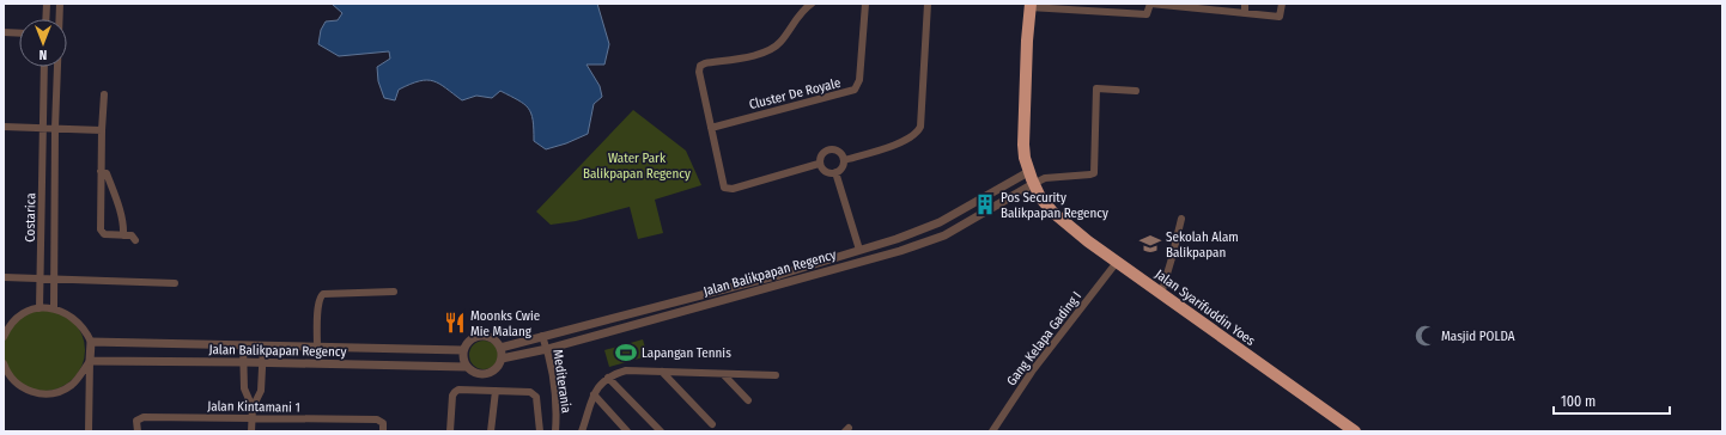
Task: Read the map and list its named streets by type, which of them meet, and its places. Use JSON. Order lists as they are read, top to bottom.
{
  "streets": {
    "highway": ["Jalan Syarifuddin Yoes"],
    "street": [
      "Cluster De Royale",
      "Costarica",
      "Jalan Balikpapan Regency",
      "Gang Kelapa Gading I",
      "Mediterania",
      "Jalan Kintamani 1"
    ]
  },
  "crossings": [
    ["Jalan Balikpapan Regency", "Jalan Syarifuddin Yoes"],
    ["Jalan Balikpapan Regency", "Mediterania"],
    ["Jalan Syarifuddin Yoes", "Gang Kelapa Gading I"]
  ],
  "parks": ["Water Park Balikpapan Regency"],
  "places": {
    "building": ["Pos Security Balikpapan Regency"],
    "school or university": ["Sekolah Alam Balikpapan"],
    "restaurant": ["Moonks Cwie Mie Malang"],
    "mosque": ["Masjid POLDA"],
    "sports": ["Lapangan Tennis"]
  },
  "scale_bar": "100 m",
  "north": "bottom"
}
